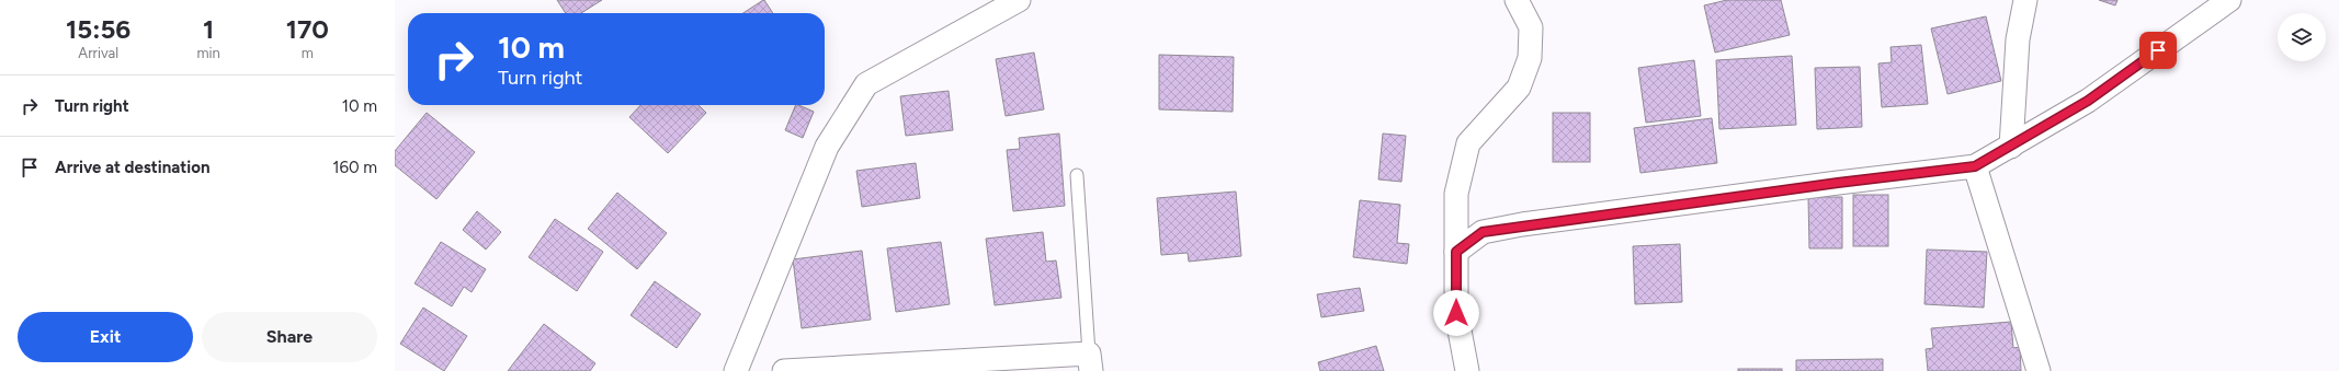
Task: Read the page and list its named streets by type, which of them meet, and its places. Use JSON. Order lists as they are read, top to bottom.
{
  "page": {
    "eta": [
      "15:56",
      "Arrival",
      "1",
      "min",
      "170",
      "m"
    ],
    "turn": ["10 m", "Turn right"],
    "list": [
      {
        "name": "Turn right",
        "value": "10 m"
      },
      {
        "name": "Arrive at destination",
        "value": "160 m"
      }
    ],
    "buttons": ["Exit", "Share"]
  }
}
